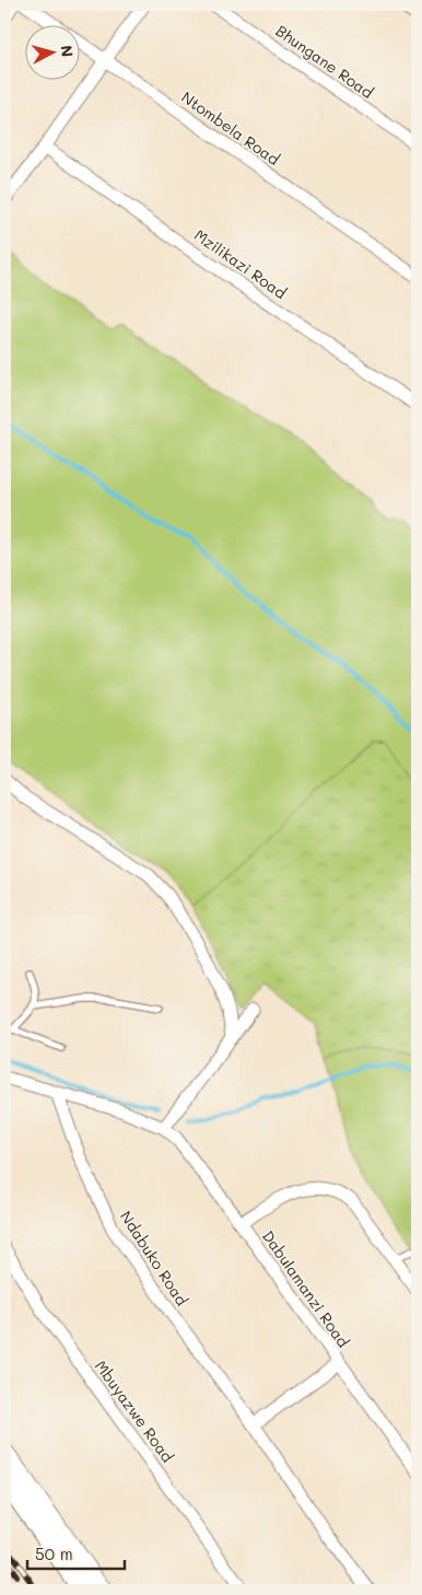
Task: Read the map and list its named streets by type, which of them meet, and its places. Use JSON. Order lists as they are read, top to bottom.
{
  "streets": {
    "street": [
      "Bhungane Road",
      "Ntombela Road",
      "Mzilikazi Road",
      "Ndabuko Road",
      "Dabulamanzi Road",
      "Mbuyazwe Road"
    ]
  },
  "crossings": [
    ["Ndabuko Road", "Dabulamanzi Road"]
  ],
  "scale_bar": "50 m",
  "north": "right"
}
